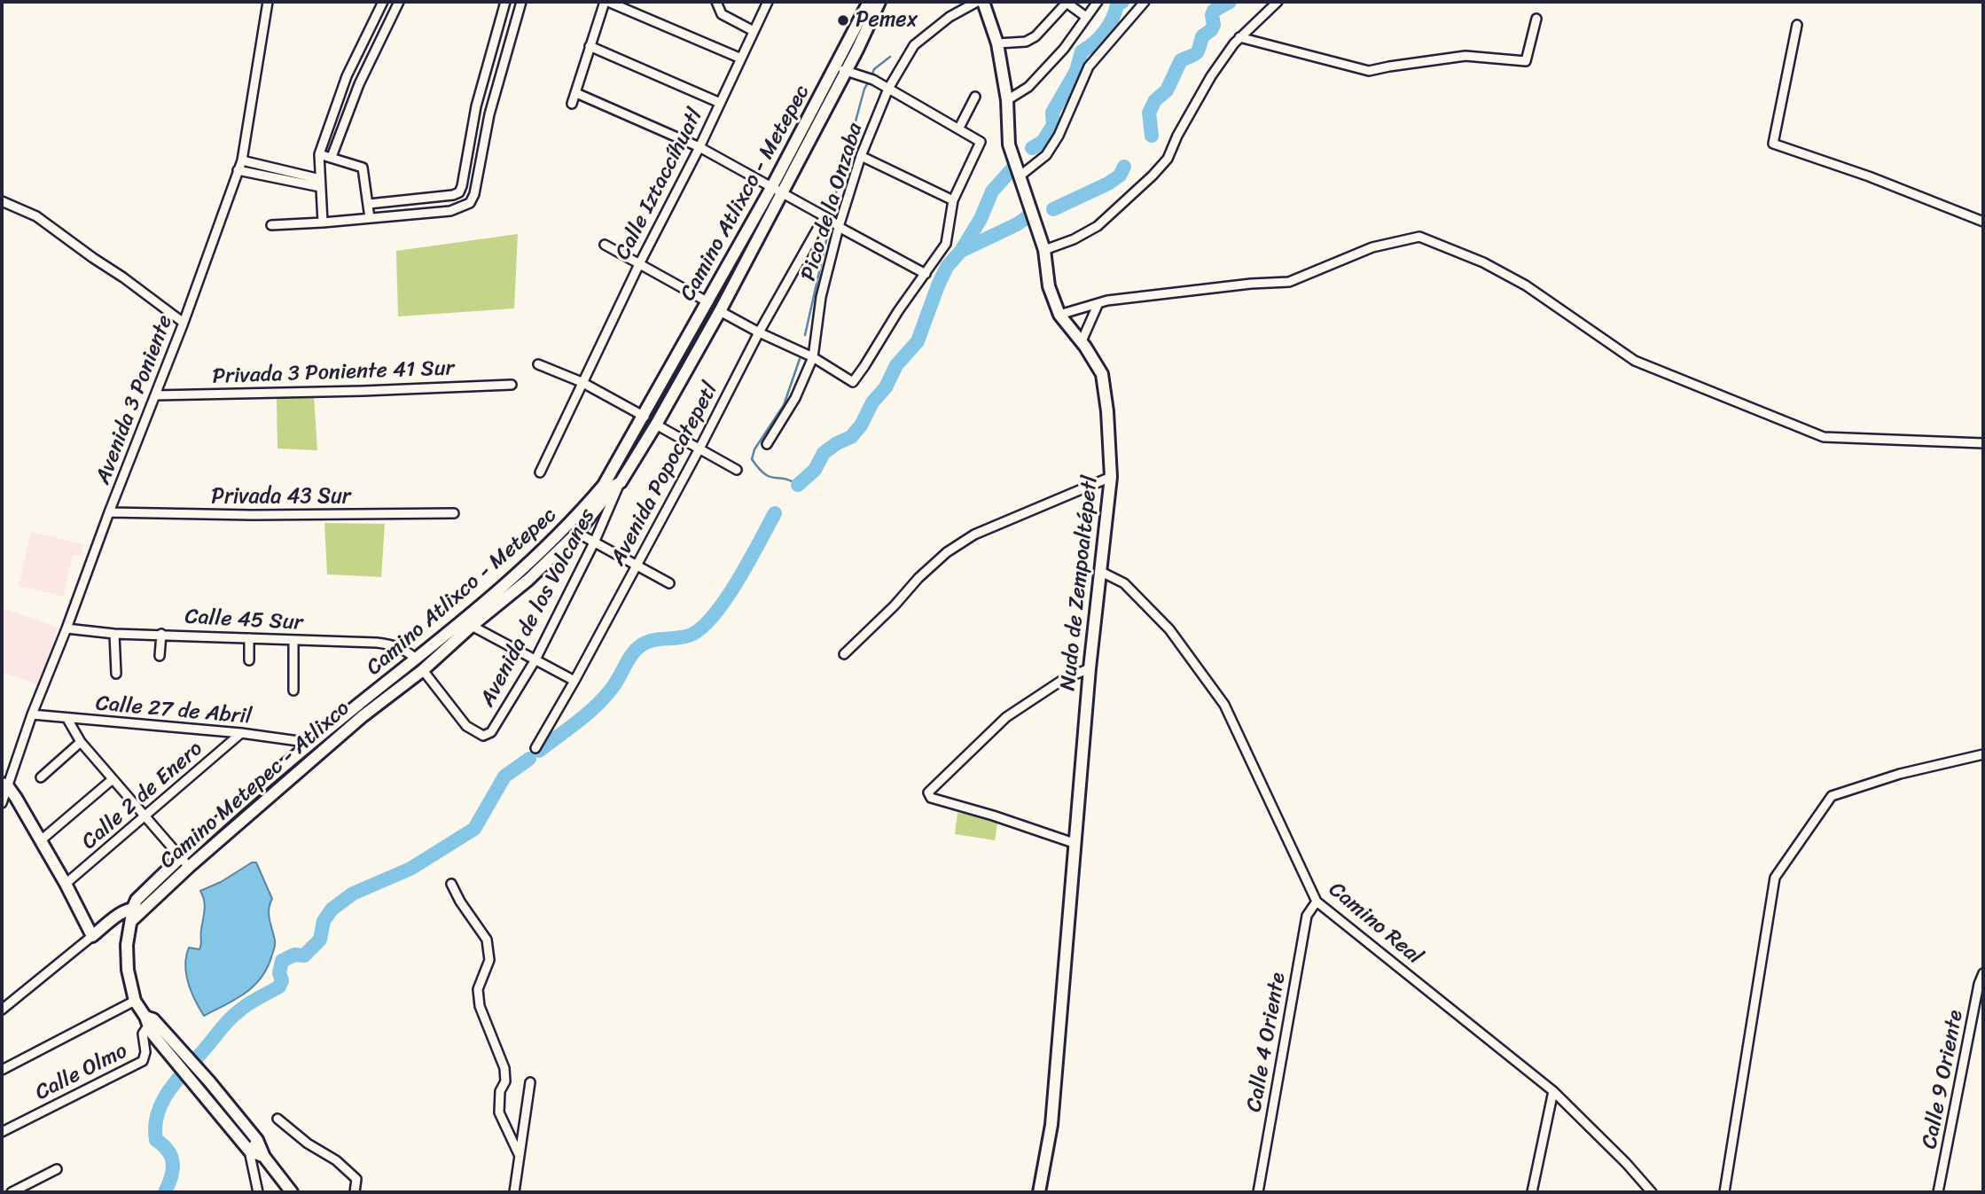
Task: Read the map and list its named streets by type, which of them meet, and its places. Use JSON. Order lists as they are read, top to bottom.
{
  "streets": {
    "main road": ["Camino Atlixco - Metepec", "Nudo de Zempoaltépetl", "Camino Metepec - Atlixco"],
    "street": [
      "Calle Iztaccíhuatl",
      "Pico de la Onzaba",
      "Privada 3 Poniente 41 Sur",
      "Avenida 3 Poniente",
      "Avenida Popocatepetl",
      "Privada 43 Sur",
      "Avenida de los Volcanes",
      "Calle 45 Sur",
      "Calle 27 de Abril",
      "Calle 2 de Enero",
      "Camino Real",
      "Calle 4 Oriente",
      "Calle Olmo",
      "Calle 9 Oriente"
    ]
  },
  "crossings": [
    ["Camino Atlixco - Metepec", "Calle 45 Sur"],
    ["Camino Atlixco - Metepec", "Calle 27 de Abril"],
    ["Camino Atlixco - Metepec", "Camino Metepec - Atlixco"],
    ["Privada 3 Poniente 41 Sur", "Avenida 3 Poniente"],
    ["Avenida 3 Poniente", "Privada 43 Sur"],
    ["Avenida 3 Poniente", "Calle 45 Sur"],
    ["Avenida 3 Poniente", "Calle 27 de Abril"],
    ["Nudo de Zempoaltépetl", "Camino Real"],
    ["Avenida de los Volcanes", "Camino Metepec - Atlixco"],
    ["Calle 27 de Abril", "Calle 2 de Enero"],
    ["Camino Real", "Calle 4 Oriente"]
  ],
  "places": ["Pemex"]
}
